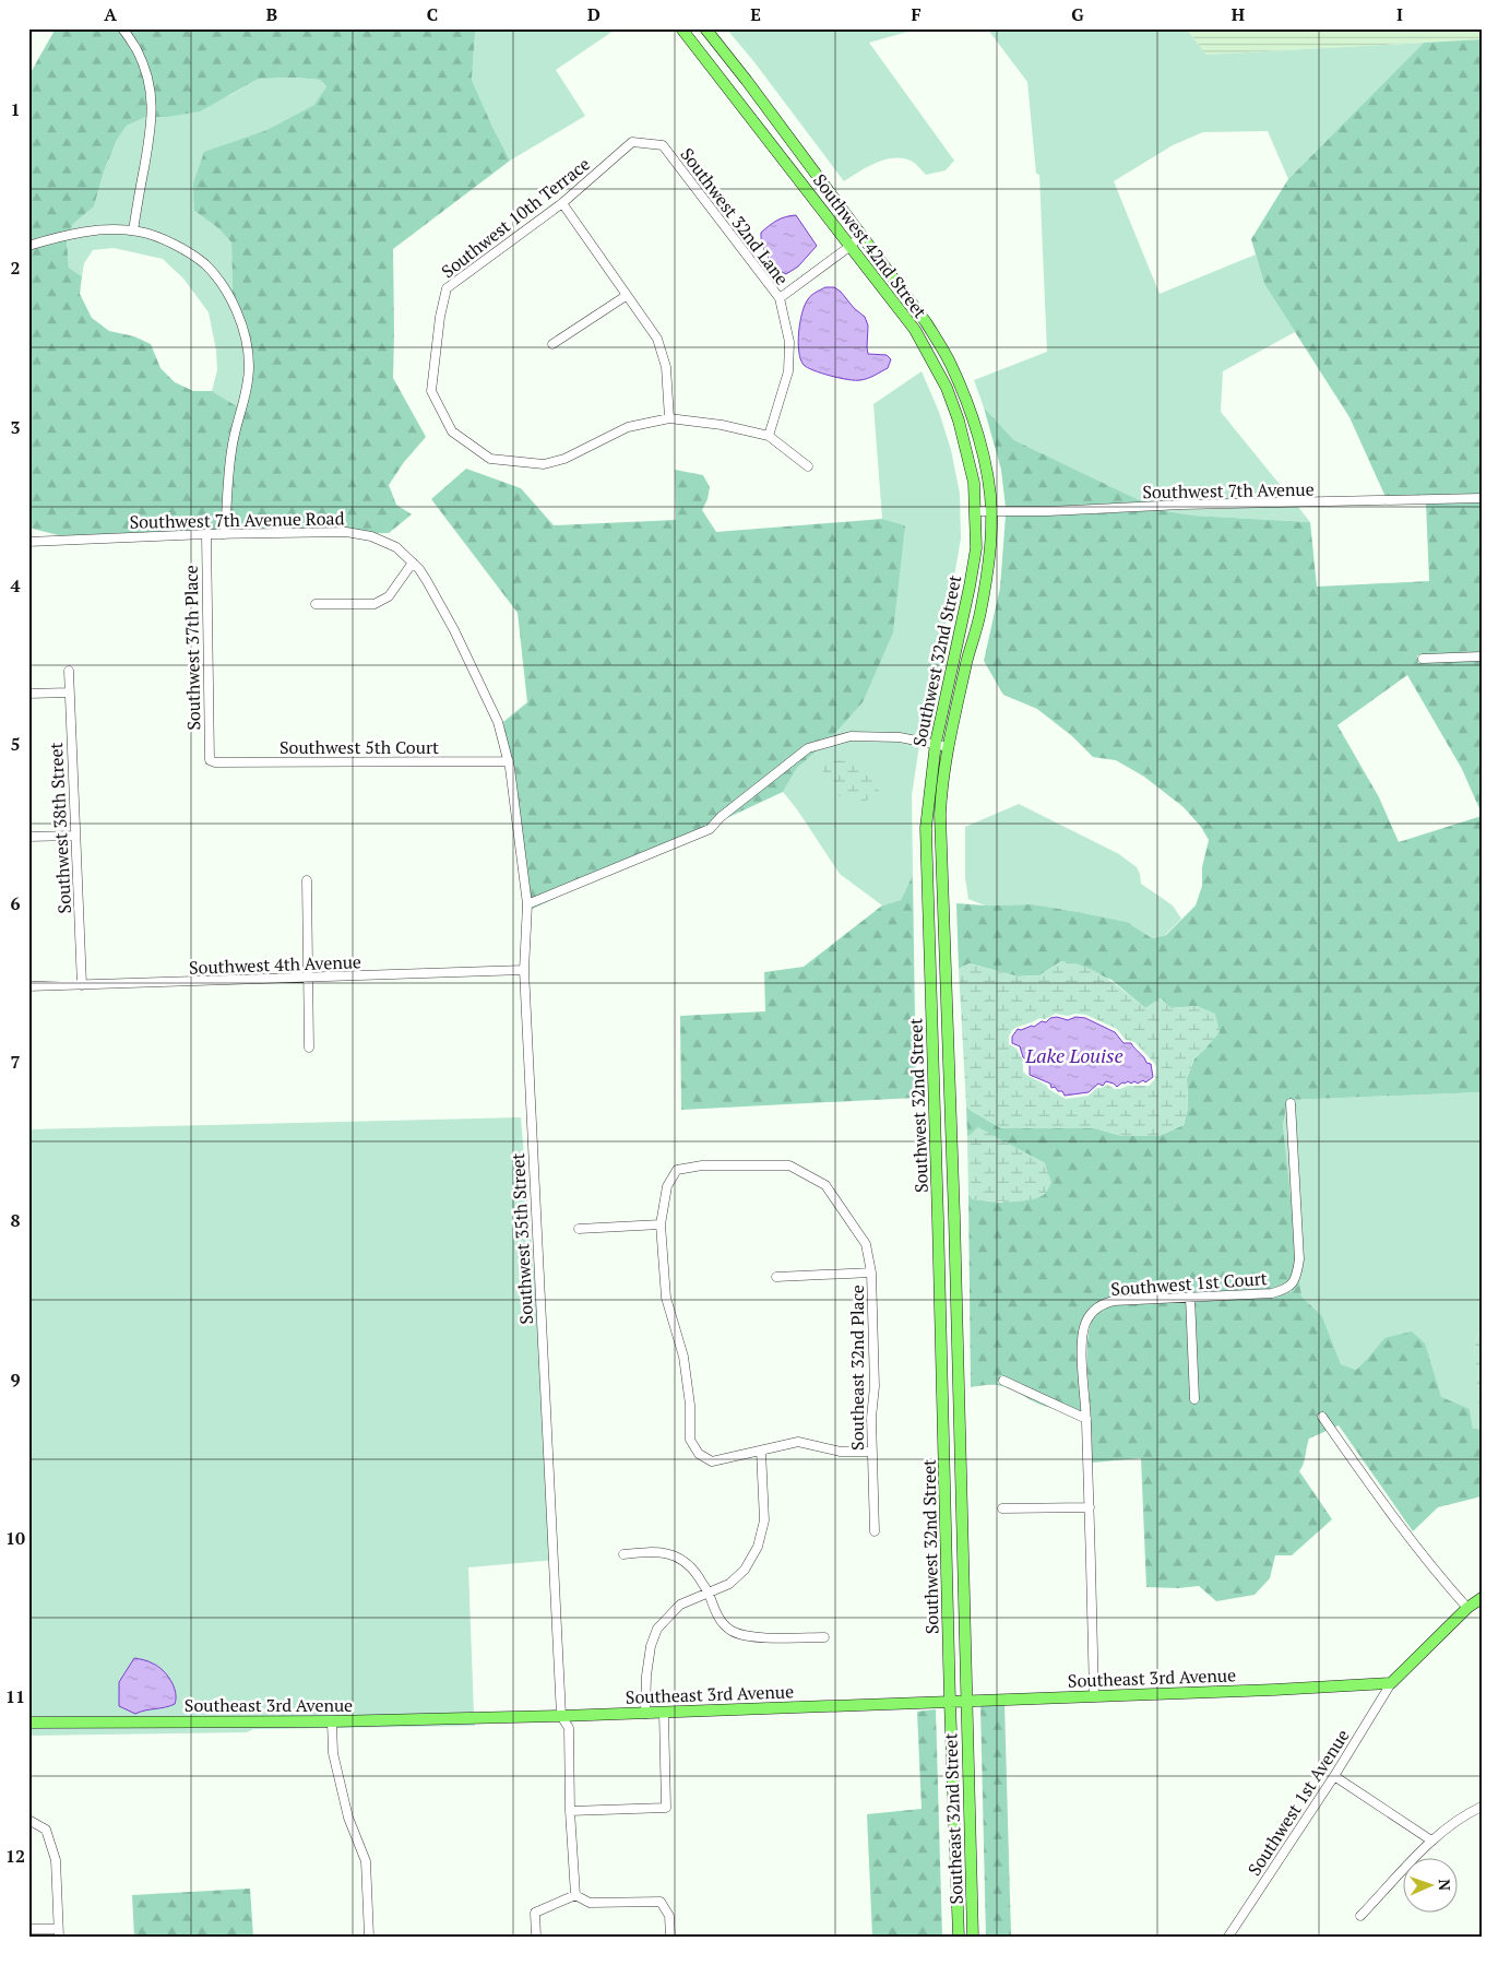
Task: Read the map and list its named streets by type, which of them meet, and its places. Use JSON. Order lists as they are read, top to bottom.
{
  "streets": {
    "main road": [
      "Southwest 42nd Street",
      "Southwest 32nd Street",
      "Southeast 3rd Avenue",
      "Southeast 32nd Street"
    ],
    "street": [
      "Southwest 32nd Lane",
      "Southwest 10th Terrace",
      "Southwest 7th Avenue",
      "Southwest 7th Avenue Road",
      "Southwest 37th Place",
      "Southwest 5th Court",
      "Southwest 38th Street",
      "Southwest 4th Avenue",
      "Southwest 35th Street",
      "Southwest 1st Court",
      "Southeast 32nd Place",
      "Southwest 1st Avenue"
    ]
  },
  "crossings": [
    ["Southwest 32nd Lane", "Southwest 10th Terrace"],
    ["Southwest 42nd Street", "Southwest 7th Avenue"],
    ["Southwest 42nd Street", "Southwest 32nd Street"],
    ["Southwest 7th Avenue", "Southwest 32nd Street"],
    ["Southwest 7th Avenue Road", "Southwest 37th Place"],
    ["Southwest 7th Avenue Road", "Southwest 5th Court"],
    ["Southwest 7th Avenue Road", "Southwest 35th Street"],
    ["Southwest 37th Place", "Southwest 5th Court"],
    ["Southwest 32nd Street", "Southeast 3rd Avenue"],
    ["Southwest 32nd Street", "Southeast 32nd Street"],
    ["Southwest 5th Court", "Southwest 35th Street"],
    ["Southwest 38th Street", "Southwest 4th Avenue"],
    ["Southwest 4th Avenue", "Southwest 35th Street"],
    ["Southwest 35th Street", "Southeast 3rd Avenue"],
    ["Southeast 3rd Avenue", "Southwest 1st Avenue"],
    ["Southeast 3rd Avenue", "Southeast 32nd Street"]
  ],
  "water": ["Lake Louise"],
  "north": "right",
  "grid": {
    "columns": [
      "A",
      "B",
      "C",
      "D",
      "E",
      "F",
      "G",
      "H",
      "I"
    ],
    "rows": [
      "1",
      "2",
      "3",
      "4",
      "5",
      "6",
      "7",
      "8",
      "9",
      "10",
      "11",
      "12"
    ]
  }
}
